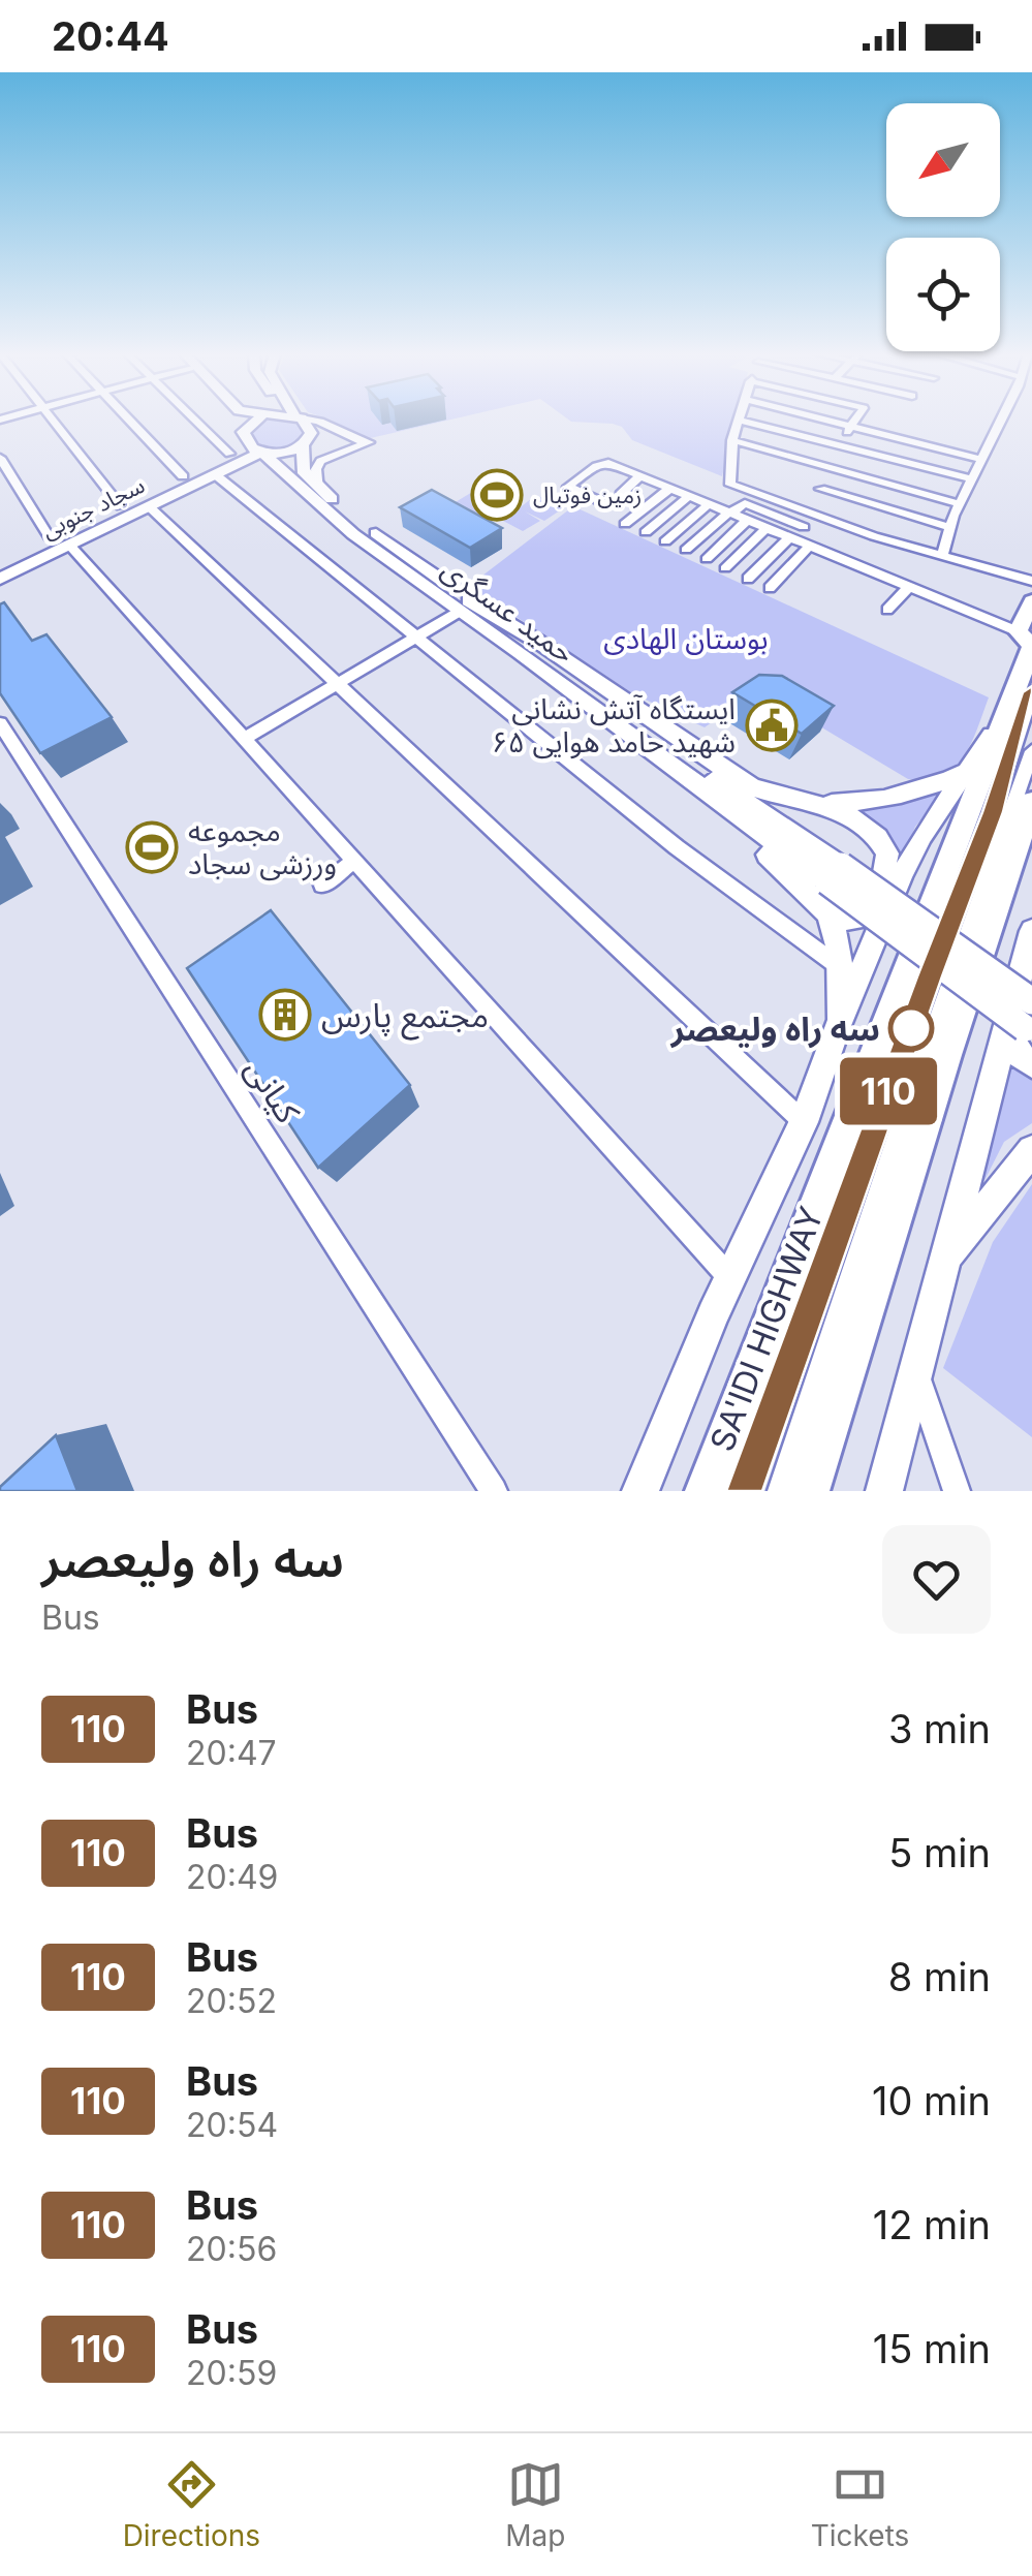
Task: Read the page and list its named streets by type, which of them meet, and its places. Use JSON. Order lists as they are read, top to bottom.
{
  "streets": {
    "highway": ["SA'IDI HIGHWAY"],
    "main road": ["سجاد جنوبی", "حمید عسگری"],
    "street": ["کیانی"]
  },
  "crossings": [
    ["سجاد جنوبی", "حمید عسگری"]
  ],
  "parks": ["بوستان الهادی"],
  "places": {
    "sports": ["زمین فوتبال", "مجموعه ورزشی سجاد"],
    "public building": ["ایستگاه آتش نشانی ۶۵ شهید حامد هوایی"],
    "building": ["مجتمع پارس"],
    "other": ["سه راه ولیعصر"]
  },
  "lines": ["bus line 110"],
  "north": "bottom left",
  "page": {
    "status": "20:44",
    "on_map": "110",
    "heading": ["سه راه ولیعصر", "Bus"],
    "list": [
      {
        "mark": "110",
        "name": "Bus",
        "note": "20:47",
        "value": "3 min"
      },
      {
        "mark": "110",
        "name": "Bus",
        "note": "20:49",
        "value": "5 min"
      },
      {
        "mark": "110",
        "name": "Bus",
        "note": "20:52",
        "value": "8 min"
      },
      {
        "mark": "110",
        "name": "Bus",
        "note": "20:54",
        "value": "10 min"
      },
      {
        "mark": "110",
        "name": "Bus",
        "note": "20:56",
        "value": "12 min"
      },
      {
        "mark": "110",
        "name": "Bus",
        "note": "20:59",
        "value": "15 min"
      }
    ],
    "tabs": ["Directions", "Map", "Tickets"]
  }
}
